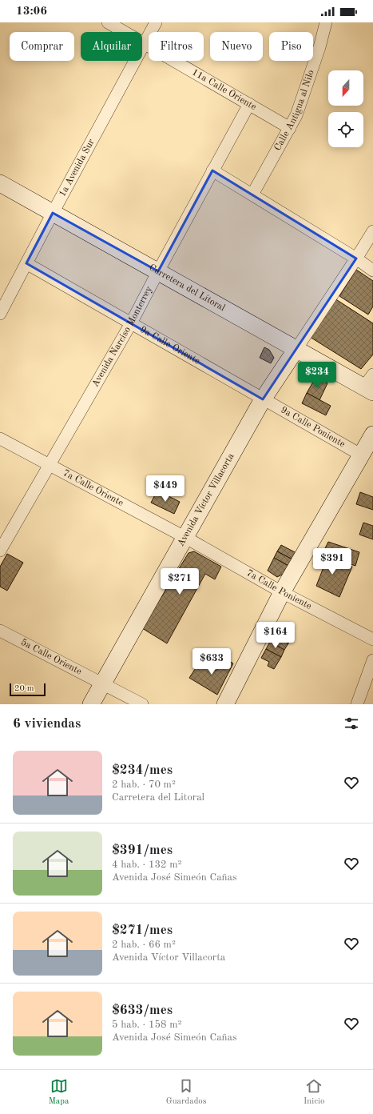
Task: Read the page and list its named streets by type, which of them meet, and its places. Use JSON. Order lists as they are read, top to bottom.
{
  "streets": {
    "main road": ["Carretera del Litoral", "Avenida Víctor Villacorta"],
    "street": [
      "11a Calle Oriente",
      "Calle Antigua al Nilo",
      "1a Avenida Sur",
      "Avenida Narciso Monterrey",
      "9a Calle Oriente",
      "9a Calle Poniente",
      "7a Calle Oriente",
      "7a Calle Poniente",
      "5a Calle Oriente"
    ]
  },
  "crossings": [
    ["11a Calle Oriente", "Calle Antigua al Nilo"],
    ["11a Calle Oriente", "1a Avenida Sur"],
    ["11a Calle Oriente", "Avenida Narciso Monterrey"],
    ["1a Avenida Sur", "Carretera del Litoral"],
    ["1a Avenida Sur", "9a Calle Oriente"],
    ["Carretera del Litoral", "Avenida Narciso Monterrey"],
    ["Carretera del Litoral", "Avenida Víctor Villacorta"],
    ["Avenida Narciso Monterrey", "9a Calle Oriente"],
    ["Avenida Narciso Monterrey", "7a Calle Oriente"],
    ["9a Calle Oriente", "9a Calle Poniente"],
    ["9a Calle Oriente", "Avenida Víctor Villacorta"],
    ["9a Calle Poniente", "Avenida Víctor Villacorta"],
    ["7a Calle Oriente", "Avenida Víctor Villacorta"],
    ["7a Calle Oriente", "7a Calle Poniente"],
    ["Avenida Víctor Villacorta", "7a Calle Poniente"],
    ["Avenida Víctor Villacorta", "5a Calle Oriente"]
  ],
  "scale_bar": "20 m",
  "north": "bottom",
  "page": {
    "status": "13:06",
    "chip": [
      "Comprar",
      "Alquilar",
      "Filtros",
      "Nuevo",
      "Piso"
    ],
    "price": [
      "$234",
      "$449",
      "$391",
      "$271",
      "$164",
      "$633"
    ],
    "scale": "20 m",
    "heading": "6 viviendas",
    "list": [
      {
        "name": "$234/mes",
        "note": "2 hab. · 70 m² · Carretera del Litoral"
      },
      {
        "name": "$391/mes",
        "note": "4 hab. · 132 m² · Avenida José Simeón Cañas"
      },
      {
        "name": "$271/mes",
        "note": "2 hab. · 66 m² · Avenida Víctor Villacorta"
      },
      {
        "name": "$633/mes",
        "note": "5 hab. · 158 m² · Avenida José Simeón Cañas"
      }
    ],
    "tabs": ["Mapa", "Guardados", "Inicio"]
  }
}
